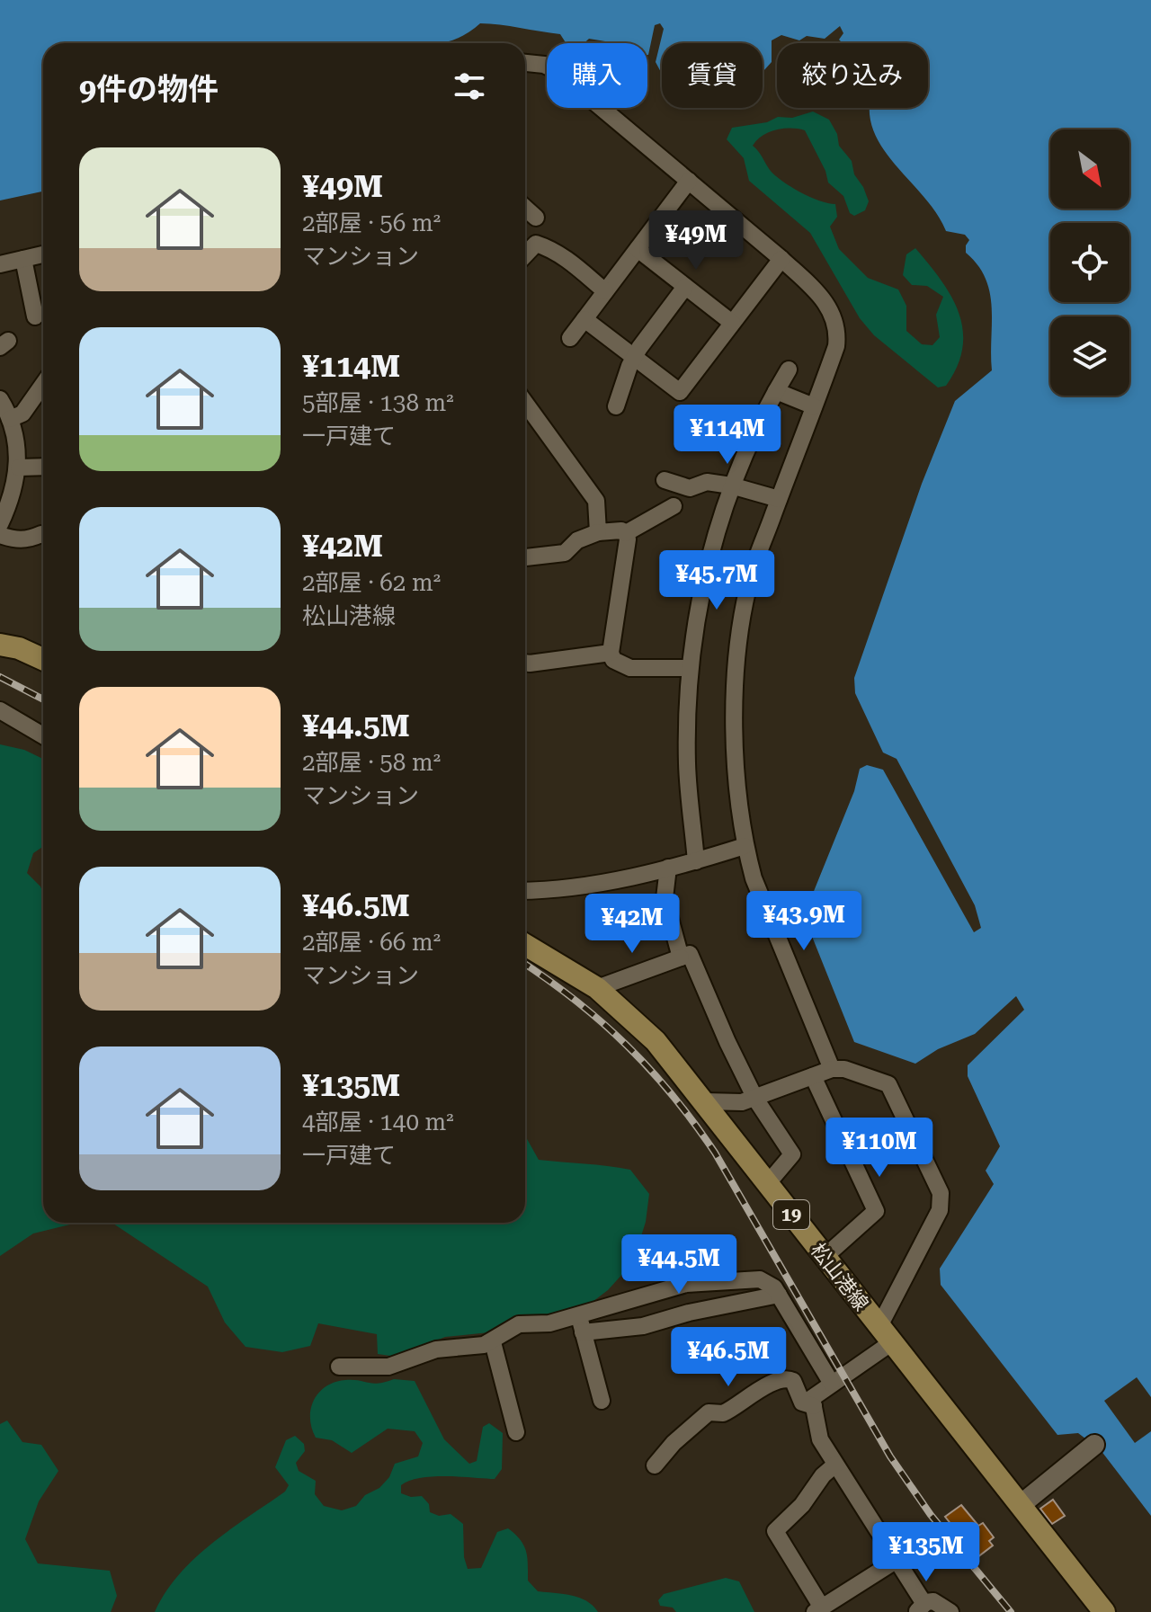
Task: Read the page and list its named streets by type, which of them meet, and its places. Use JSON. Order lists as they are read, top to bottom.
{
  "streets": {
    "main road": ["19", "松山港線"]
  },
  "north": "bottom right",
  "page": {
    "chip": ["購入", "賃貸", "絞り込み"],
    "heading": "9件の物件",
    "list": [
      {
        "name": "¥49M",
        "note": "2部屋 · 56 m² · マンション"
      },
      {
        "name": "¥114M",
        "note": "5部屋 · 138 m² · 一戸建て"
      },
      {
        "name": "¥42M",
        "note": "2部屋 · 62 m² · 松山港線"
      },
      {
        "name": "¥44.5M",
        "note": "2部屋 · 58 m² · マンション"
      },
      {
        "name": "¥46.5M",
        "note": "2部屋 · 66 m² · マンション"
      },
      {
        "name": "¥135M",
        "note": "4部屋 · 140 m² · 一戸建て"
      }
    ],
    "price": [
      "¥49M",
      "¥114M",
      "¥45.7M",
      "¥43.9M",
      "¥42M",
      "¥110M",
      "¥44.5M",
      "¥46.5M",
      "¥135M"
    ]
  }
}
